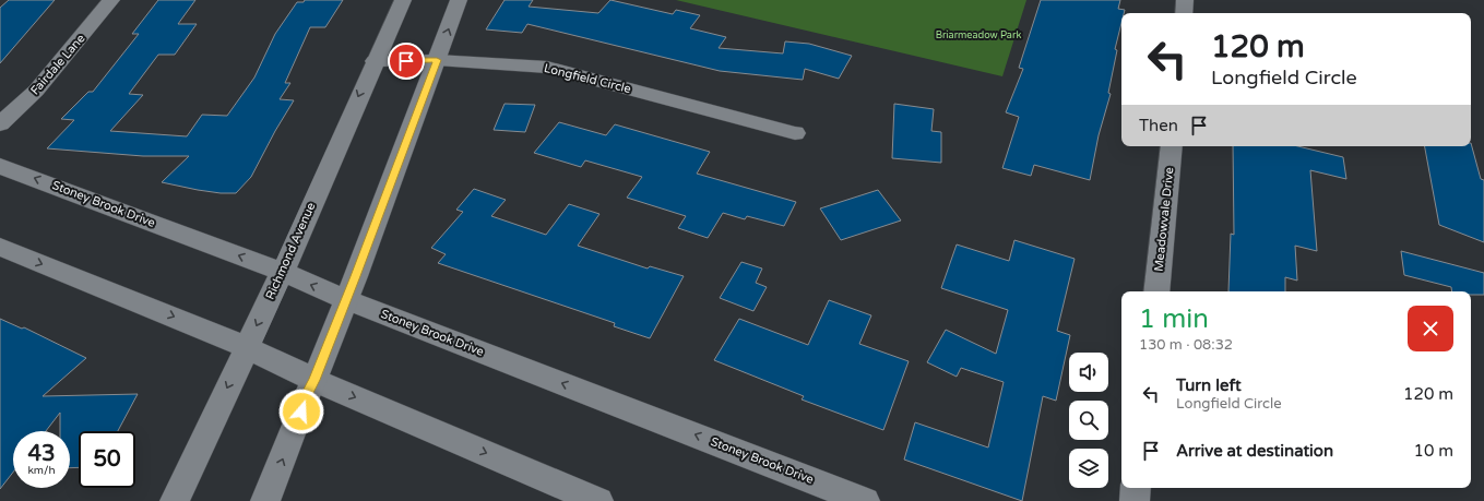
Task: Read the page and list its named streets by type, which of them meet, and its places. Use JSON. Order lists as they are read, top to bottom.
{
  "streets": {
    "street": [
      "Fairdale Lane",
      "Longfield Circle",
      "Stoney Brook Drive",
      "Meadowvale Drive",
      "Richmond Avenue"
    ]
  },
  "crossings": [
    ["Longfield Circle", "Richmond Avenue"],
    ["Stoney Brook Drive", "Richmond Avenue"]
  ],
  "parks": ["Briarmeadow Park"],
  "page": {
    "turn": ["120 m", "Longfield Circle"],
    "then": "Then",
    "heading": ["1 min", "130 m · 08:32"],
    "list": [
      {
        "name": "Turn left",
        "note": "Longfield Circle",
        "value": "120 m"
      },
      {
        "name": "Arrive at destination",
        "value": "10 m"
      }
    ],
    "speed": "43 km/h",
    "limit": "50"
  }
}
